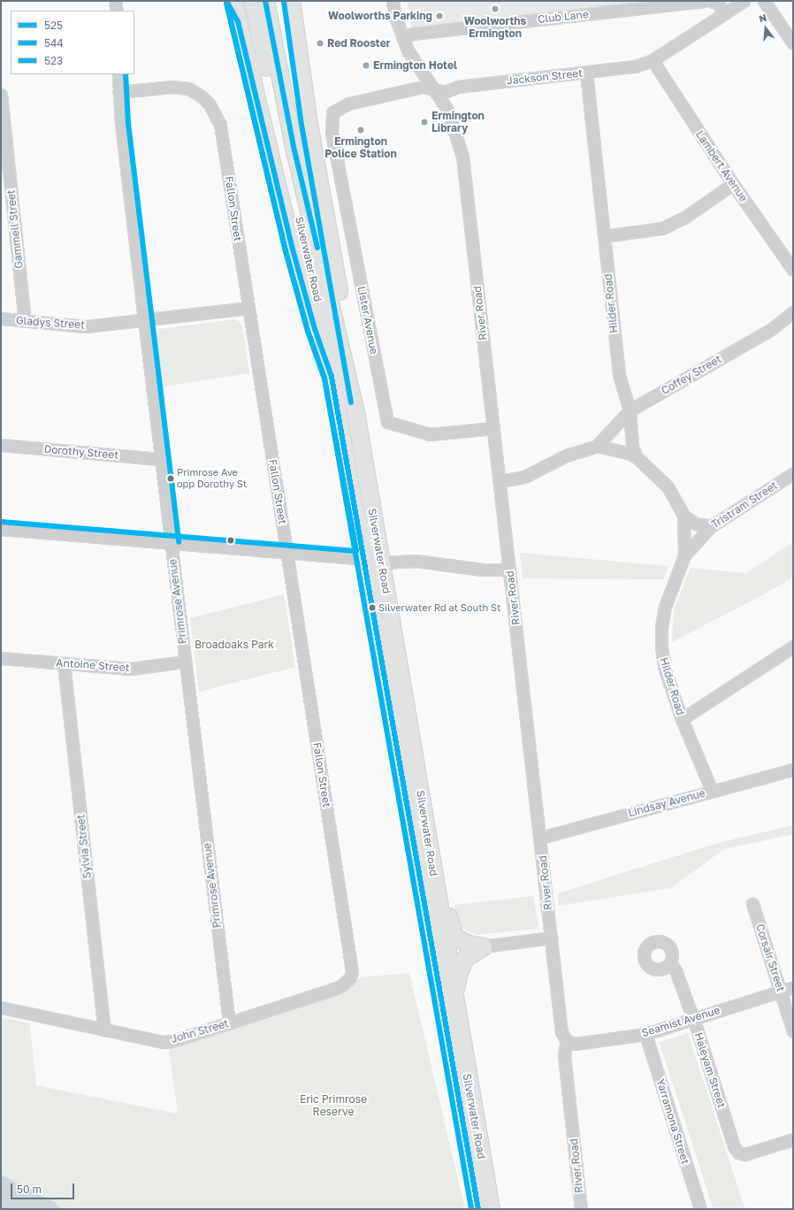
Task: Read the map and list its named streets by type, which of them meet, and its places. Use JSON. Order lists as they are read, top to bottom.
{
  "streets": {
    "highway": ["Silverwater Road"],
    "street": [
      "Club Lane",
      "Jackson Street",
      "Lambert Avenue",
      "Fallon Street",
      "Gammell Street",
      "Hilder Road",
      "River Road",
      "Lister Avenue",
      "Gladys Street",
      "Coffey Street",
      "Dorothy Street",
      "Tristram Street",
      "Primrose Avenue",
      "Antoine Street",
      "Lindsay Avenue",
      "Sylvia Street",
      "Corsair Street",
      "Seamist Avenue",
      "John Street",
      "Haleyam Street",
      "Yarramona Street"
    ]
  },
  "crossings": [
    ["Club Lane", "River Road"],
    ["Jackson Street", "Lambert Avenue"],
    ["Jackson Street", "Hilder Road"],
    ["Jackson Street", "River Road"],
    ["Jackson Street", "Lister Avenue"],
    ["Fallon Street", "Gladys Street"],
    ["Fallon Street", "Primrose Avenue"],
    ["Fallon Street", "John Street"],
    ["Gammell Street", "Gladys Street"],
    ["Hilder Road", "Coffey Street"],
    ["Hilder Road", "Tristram Street"],
    ["Hilder Road", "Lindsay Avenue"],
    ["River Road", "Lister Avenue"],
    ["River Road", "Coffey Street"],
    ["River Road", "Lindsay Avenue"],
    ["River Road", "Seamist Avenue"],
    ["Gladys Street", "Primrose Avenue"],
    ["Dorothy Street", "Primrose Avenue"],
    ["Primrose Avenue", "Antoine Street"],
    ["Primrose Avenue", "John Street"],
    ["Antoine Street", "Sylvia Street"],
    ["Sylvia Street", "John Street"],
    ["Corsair Street", "Seamist Avenue"],
    ["Seamist Avenue", "Haleyam Street"],
    ["Seamist Avenue", "Yarramona Street"]
  ],
  "parks": ["Broadoaks Park", "Eric Primrose Reserve"],
  "places": [
    "Woolworths Ermington",
    "Woolworths Parking",
    "Red Rooster",
    "Ermington Hotel",
    "Ermington Library",
    "Ermington Police Station",
    "Primrose Ave opp Dorothy St",
    "Silverwater Rd at South St"
  ],
  "lines": ["transit line 525", "transit line 544", "transit line 523"],
  "legend": ["525", "544", "523"],
  "scale_bar": "50 m",
  "north": "top"
}
